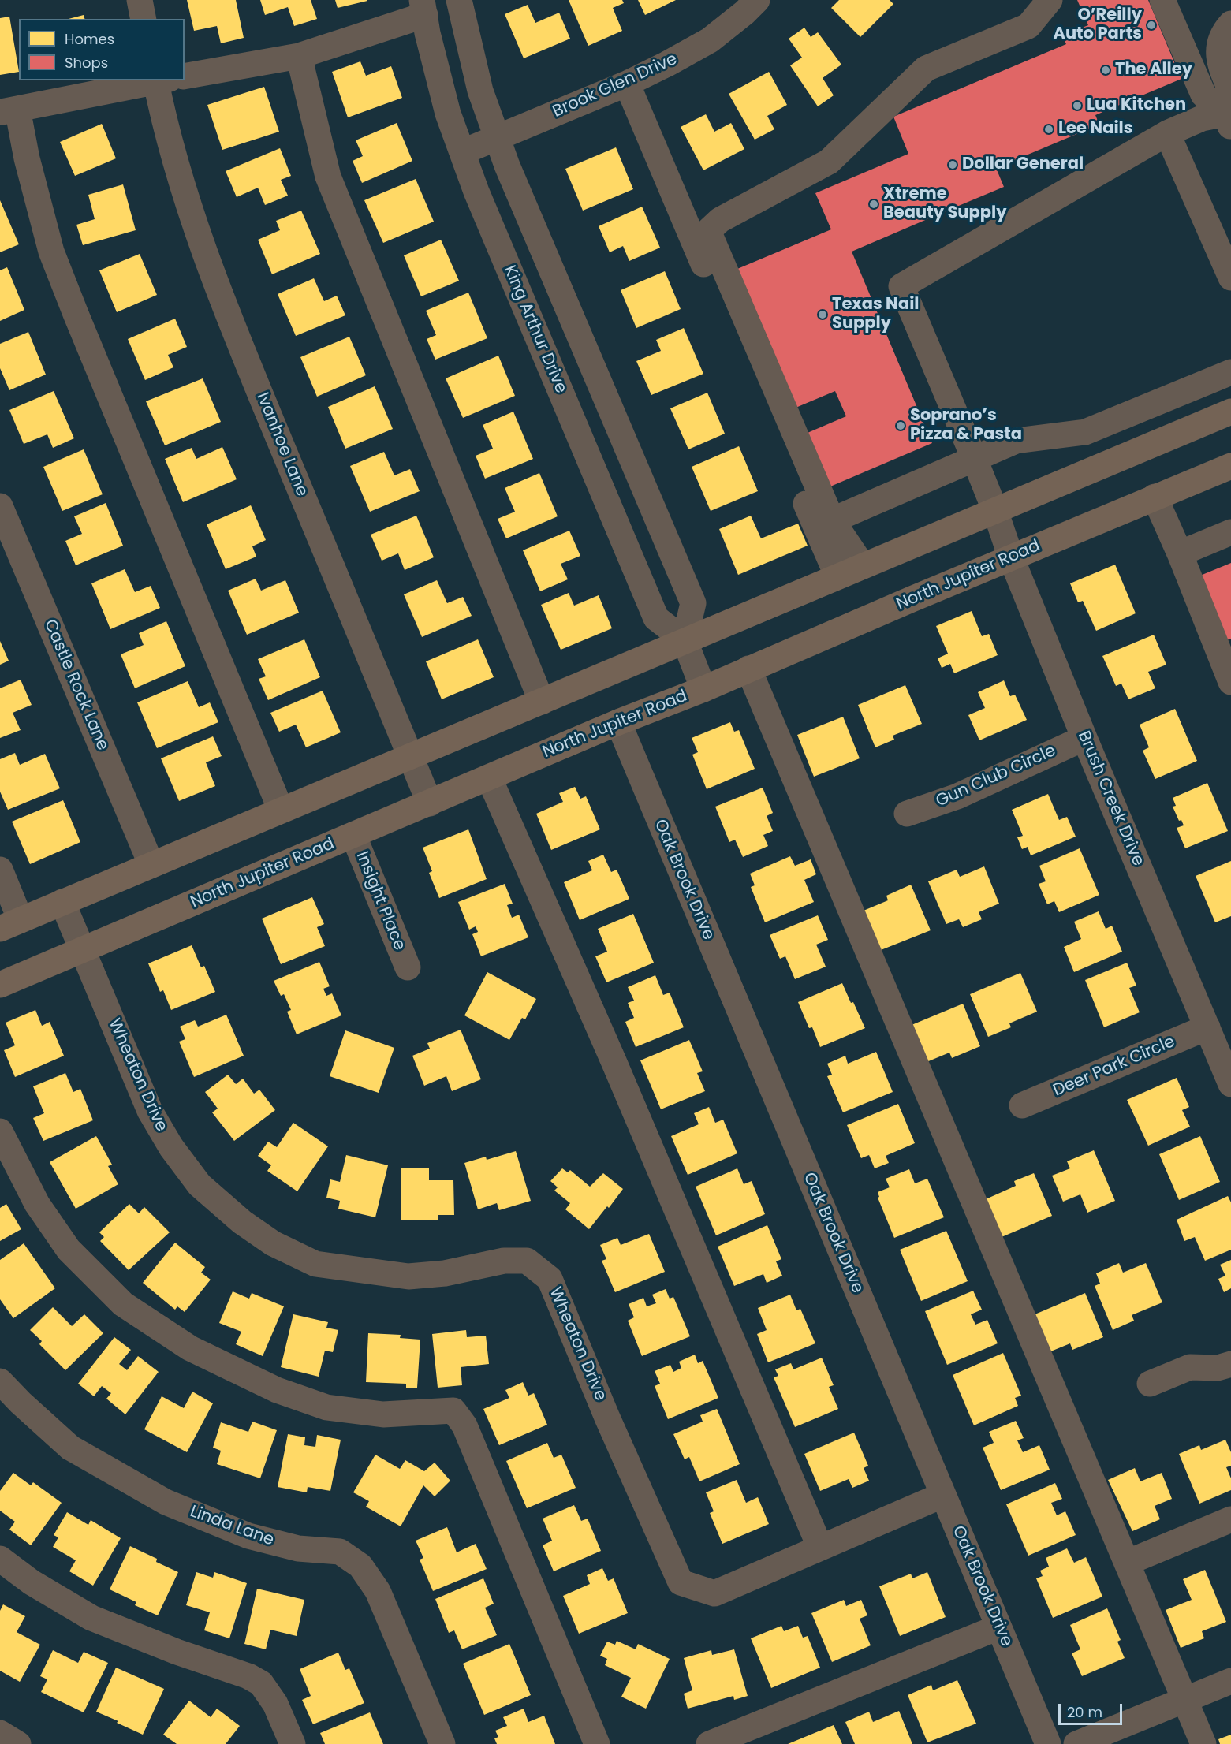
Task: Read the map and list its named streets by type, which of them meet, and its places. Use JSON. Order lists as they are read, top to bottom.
{
  "streets": {
    "main road": ["North Jupiter Road"],
    "street": [
      "Brook Glen Drive",
      "King Arthur Drive",
      "Ivanhoe Lane",
      "Castle Rock Lane",
      "Gun Club Circle",
      "Brush Creek Drive",
      "Oak Brook Drive",
      "Insight Place",
      "Deer Park Circle",
      "Wheaton Drive",
      "Linda Lane"
    ]
  },
  "crossings": [
    ["Brook Glen Drive", "King Arthur Drive"],
    ["Ivanhoe Lane", "North Jupiter Road"],
    ["North Jupiter Road", "Brush Creek Drive"],
    ["North Jupiter Road", "Oak Brook Drive"],
    ["North Jupiter Road", "Insight Place"],
    ["North Jupiter Road", "Wheaton Drive"],
    ["Gun Club Circle", "Brush Creek Drive"],
    ["Brush Creek Drive", "Deer Park Circle"],
    ["Oak Brook Drive", "Wheaton Drive"]
  ],
  "places": [
    "O’Reilly Auto Parts",
    "The Alley",
    "Lua Kitchen",
    "Lee Nails",
    "Dollar General",
    "Xtreme Beauty Supply",
    "Texas Nail Supply",
    "Soprano’s Pizza & Pasta"
  ],
  "legend": ["Homes", "Shops"],
  "scale_bar": "20 m"
}
